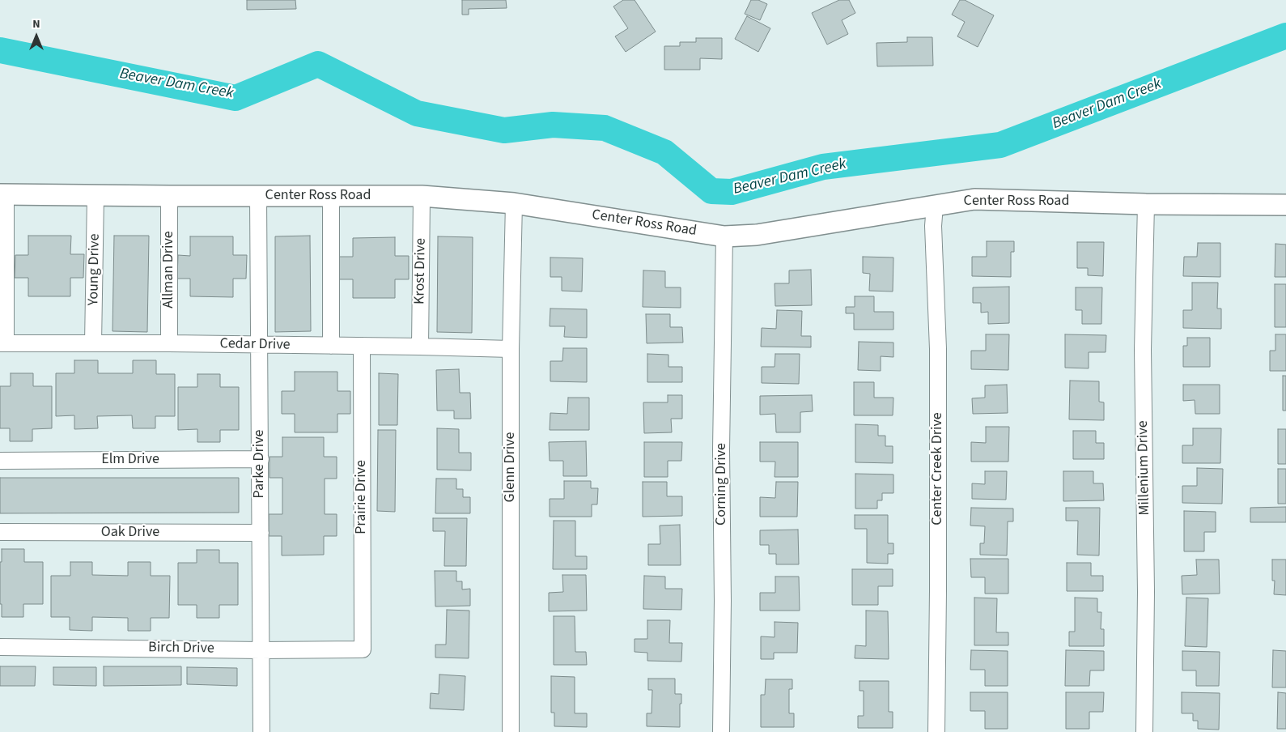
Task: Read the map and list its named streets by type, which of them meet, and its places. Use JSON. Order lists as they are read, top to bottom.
{
  "streets": {
    "street": [
      "Center Ross Road",
      "Young Drive",
      "Allman Drive",
      "Krost Drive",
      "Cedar Drive",
      "Elm Drive",
      "Parke Drive",
      "Glenn Drive",
      "Millenium Drive",
      "Center Creek Drive",
      "Corning Drive",
      "Prairie Drive",
      "Oak Drive",
      "Birch Drive"
    ]
  },
  "crossings": [
    ["Center Ross Road", "Young Drive"],
    ["Center Ross Road", "Allman Drive"],
    ["Center Ross Road", "Krost Drive"],
    ["Center Ross Road", "Parke Drive"],
    ["Center Ross Road", "Glenn Drive"],
    ["Center Ross Road", "Millenium Drive"],
    ["Center Ross Road", "Center Creek Drive"],
    ["Center Ross Road", "Corning Drive"],
    ["Young Drive", "Cedar Drive"],
    ["Allman Drive", "Cedar Drive"],
    ["Krost Drive", "Cedar Drive"],
    ["Cedar Drive", "Parke Drive"],
    ["Cedar Drive", "Glenn Drive"],
    ["Cedar Drive", "Prairie Drive"],
    ["Elm Drive", "Parke Drive"],
    ["Parke Drive", "Oak Drive"],
    ["Parke Drive", "Birch Drive"],
    ["Prairie Drive", "Birch Drive"]
  ],
  "water": ["Beaver Dam Creek"],
  "north": "top"
}
